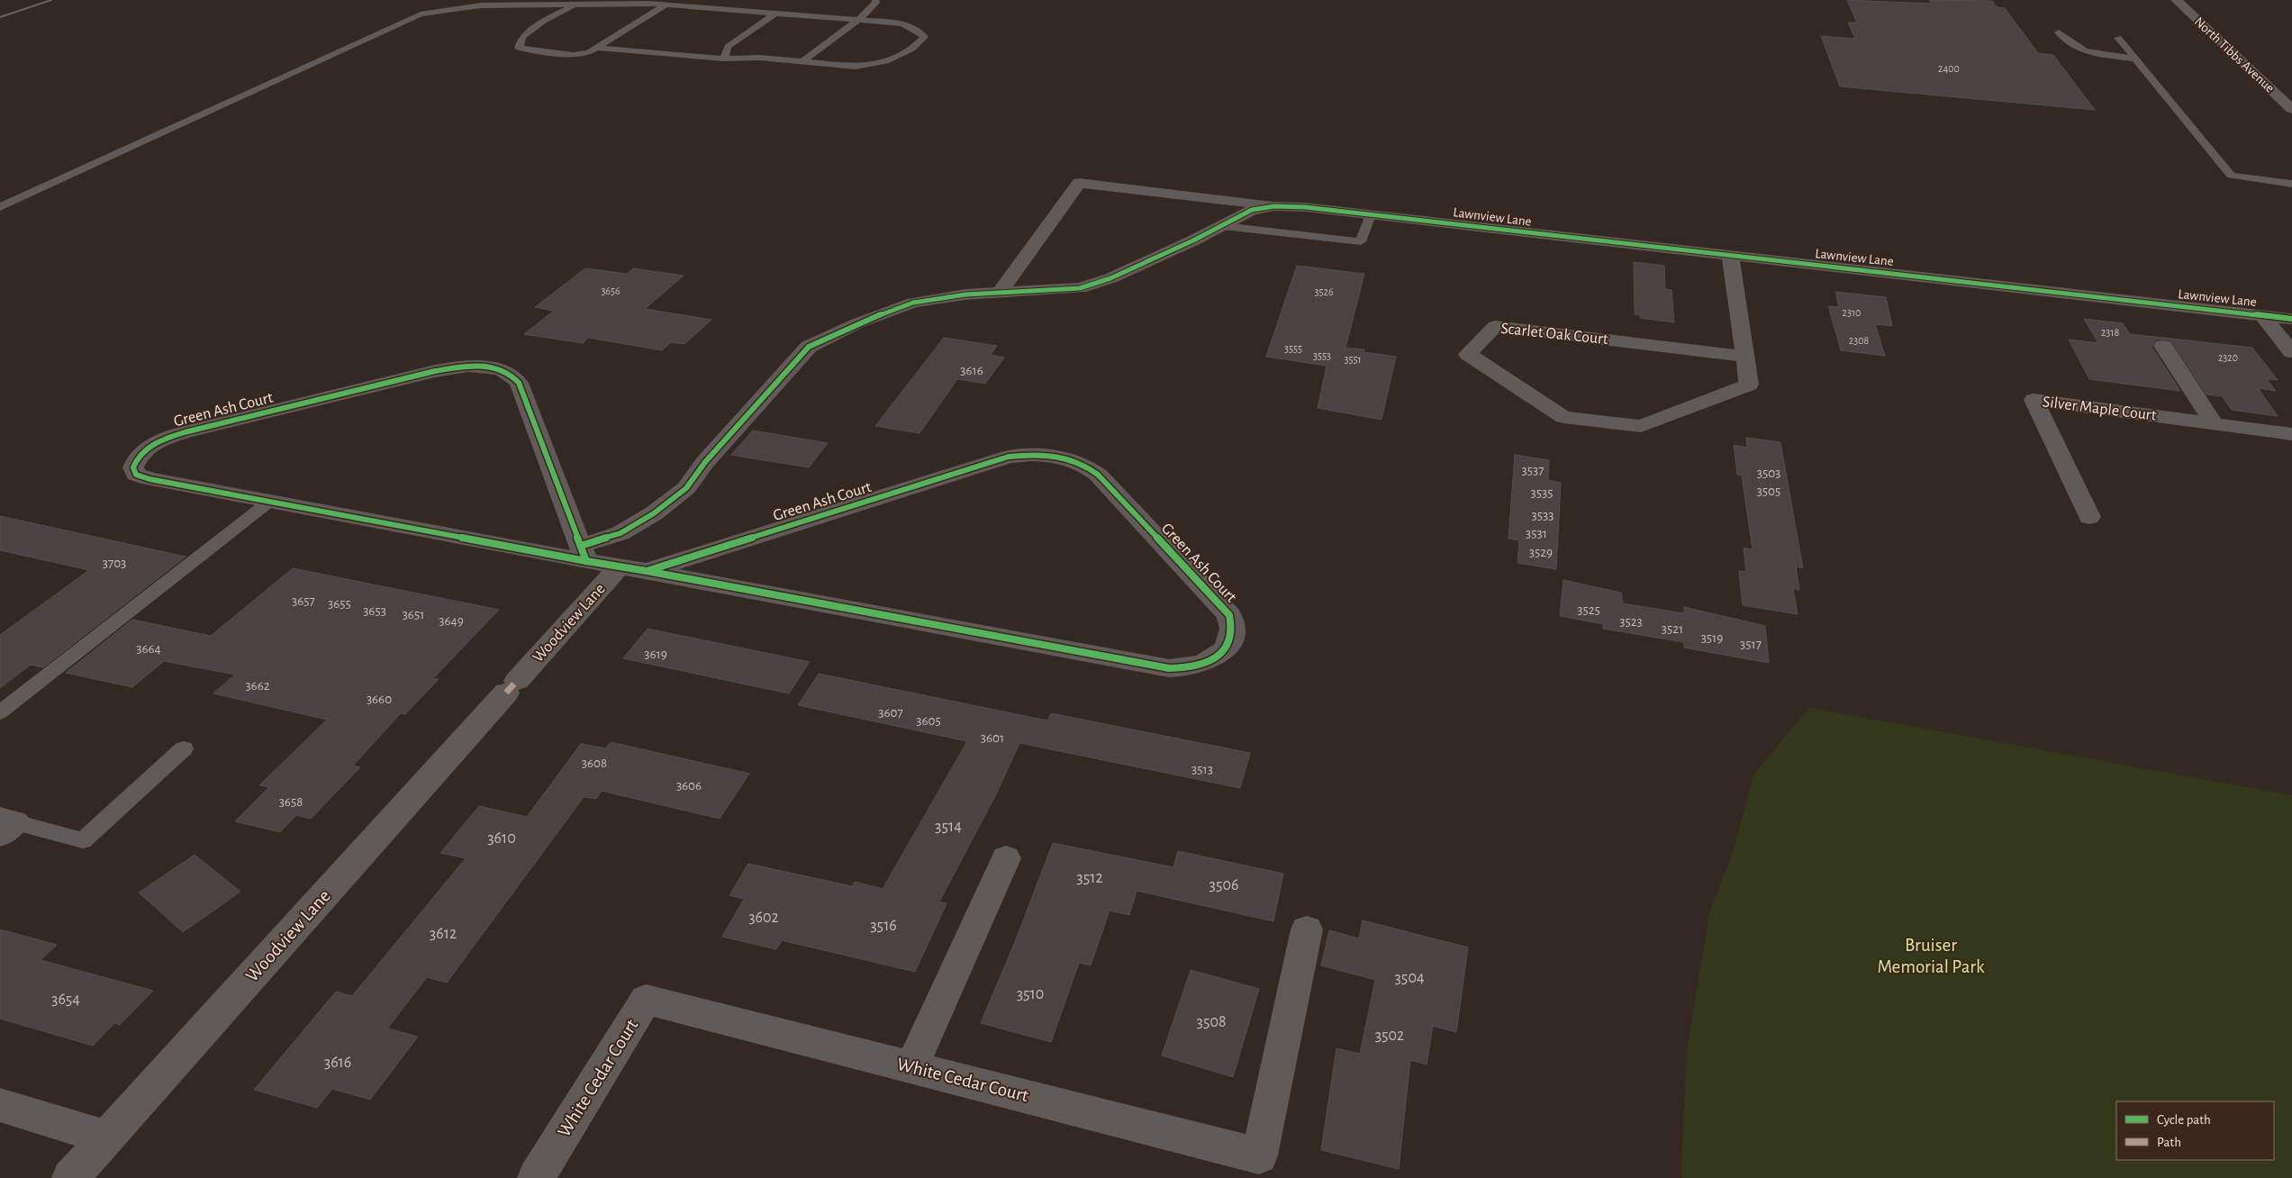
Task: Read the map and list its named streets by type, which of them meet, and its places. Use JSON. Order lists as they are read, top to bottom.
{
  "streets": {
    "street": [
      "North Tibbs Avenue",
      "Lawnview Lane",
      "Scarlet Oak Court",
      "Silver Maple Court",
      "Green Ash Court",
      "Woodview Lane",
      "White Cedar Court"
    ]
  },
  "crossings": [
    ["Lawnview Lane", "Scarlet Oak Court"],
    ["Green Ash Court", "Woodview Lane"]
  ],
  "parks": ["Bruiser Memorial Park"],
  "house_numbers": [
    "2400",
    "3656",
    "3526",
    "2310",
    "2318",
    "2308",
    "3555",
    "3553",
    "2320",
    "3551",
    "3616",
    "3537",
    "3503",
    "3505",
    "3535",
    "3533",
    "3531",
    "3529",
    "3703",
    "3657",
    "3655",
    "3525",
    "3653",
    "3651",
    "3649",
    "3523",
    "3521",
    "3519",
    "3517",
    "3664",
    "3619",
    "3662",
    "3660",
    "3607",
    "3605",
    "3601",
    "3608",
    "3513",
    "3606",
    "3658",
    "3514",
    "3610",
    "3512",
    "3506",
    "3602",
    "3516",
    "3612",
    "3504",
    "3510",
    "3654",
    "3508",
    "3502",
    "3616"
  ],
  "legend": ["Cycle path", "Path"]
}
